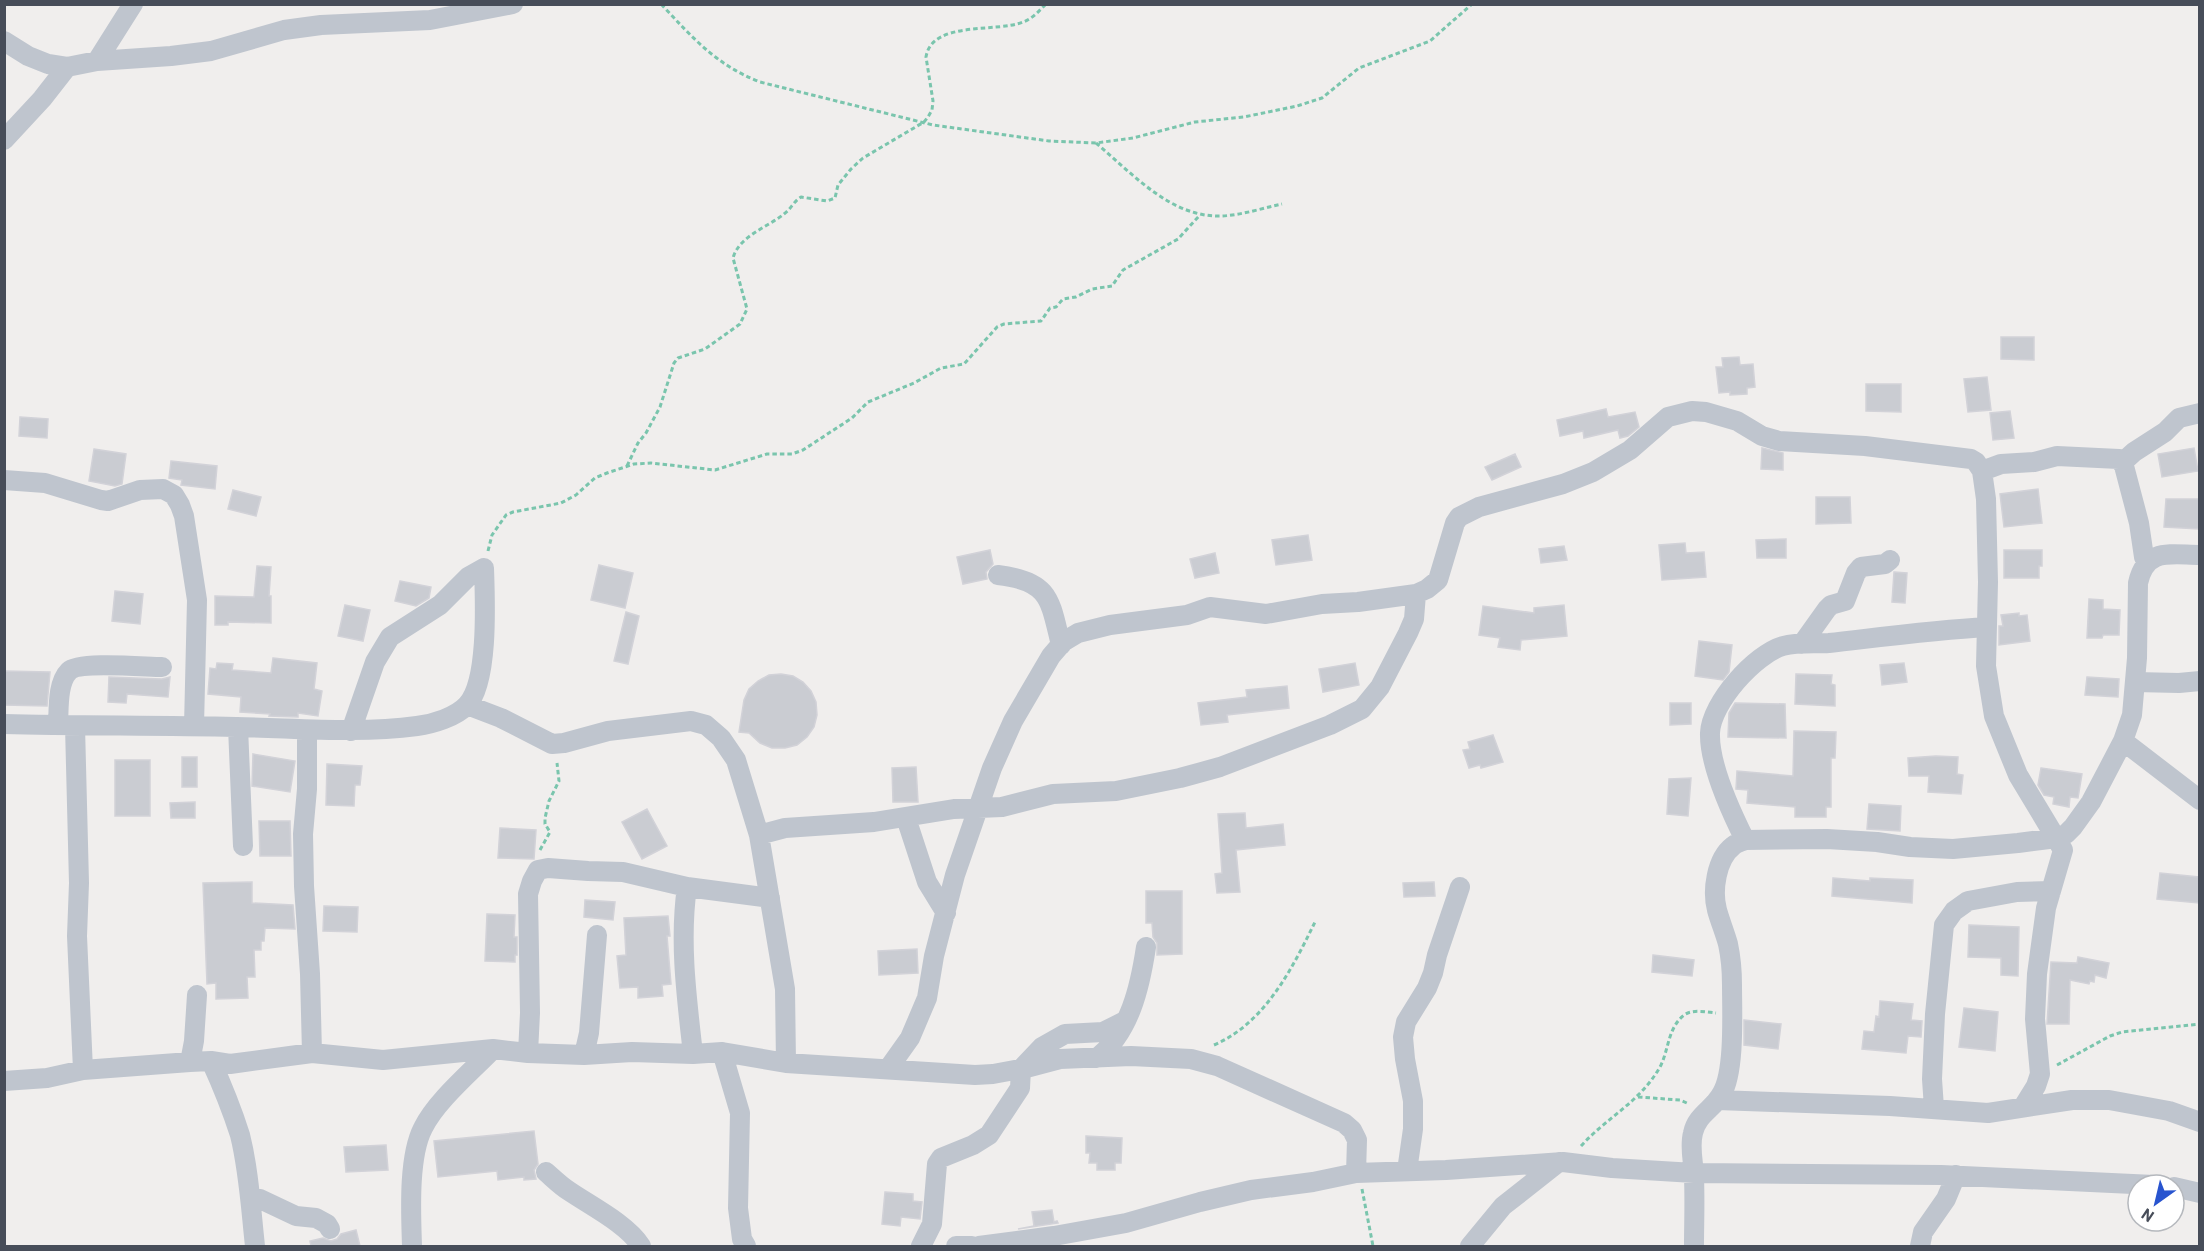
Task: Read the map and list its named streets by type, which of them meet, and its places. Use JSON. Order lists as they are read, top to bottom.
{
  "north": "bottom left"
}
